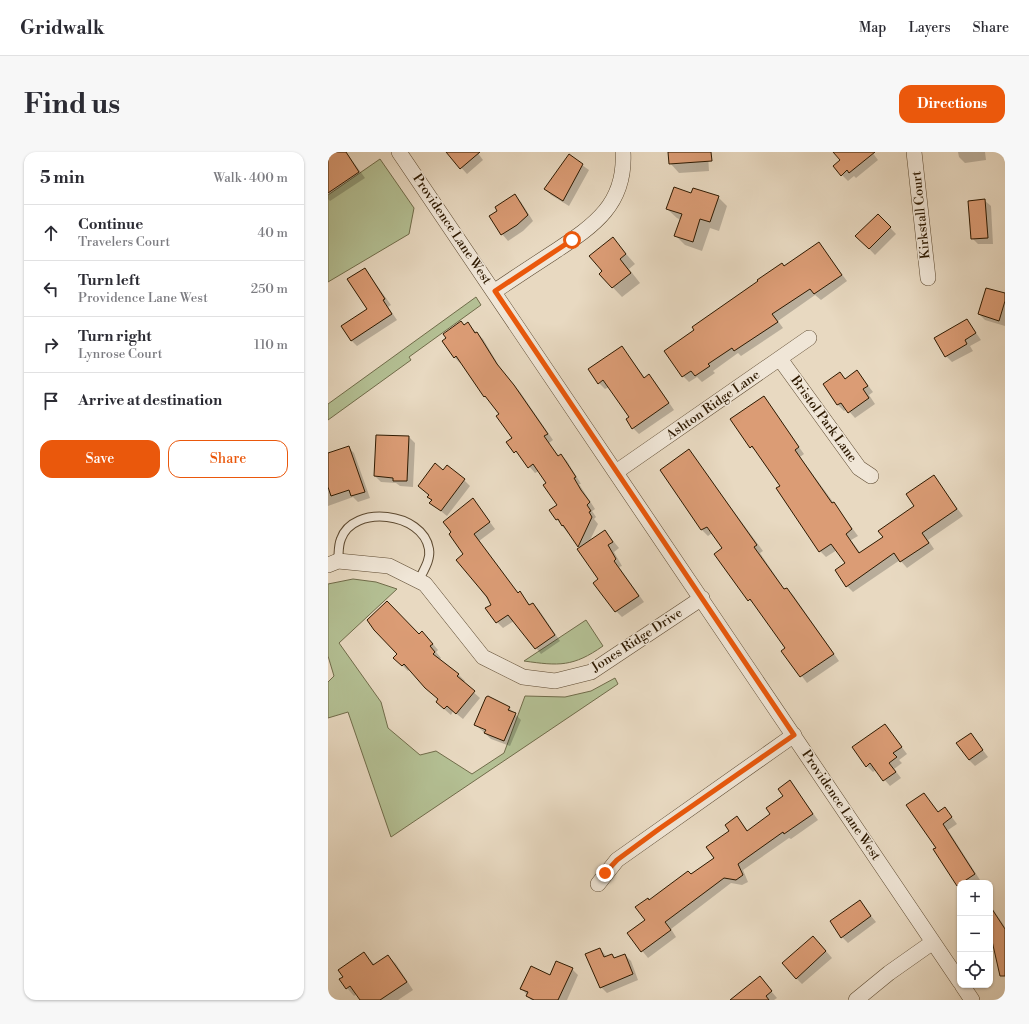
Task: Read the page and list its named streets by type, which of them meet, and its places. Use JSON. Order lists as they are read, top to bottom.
{
  "streets": {
    "street": [
      "Kirkstall Court",
      "Providence Lane West",
      "Ashton Ridge Lane",
      "Bristol Park Lane",
      "Jones Ridge Drive"
    ]
  },
  "crossings": [
    ["Providence Lane West", "Ashton Ridge Lane"],
    ["Providence Lane West", "Jones Ridge Drive"],
    ["Ashton Ridge Lane", "Bristol Park Lane"]
  ],
  "page": {
    "header": "Gridwalk",
    "nav": ["Map", "Layers", "Share"],
    "buttons": [
      "Directions",
      ["Save", "Share"]
    ],
    "title": "Find us",
    "heading": ["5 min", "Walk · 400 m"],
    "list": [
      ["Continue", "Travelers Court", "40 m"],
      ["Turn left", "Providence Lane West", "250 m"],
      ["Turn right", "Lynrose Court", "110 m"],
      "Arrive at destination"
    ],
    "map_buttons": ["+", "−"]
  }
}
